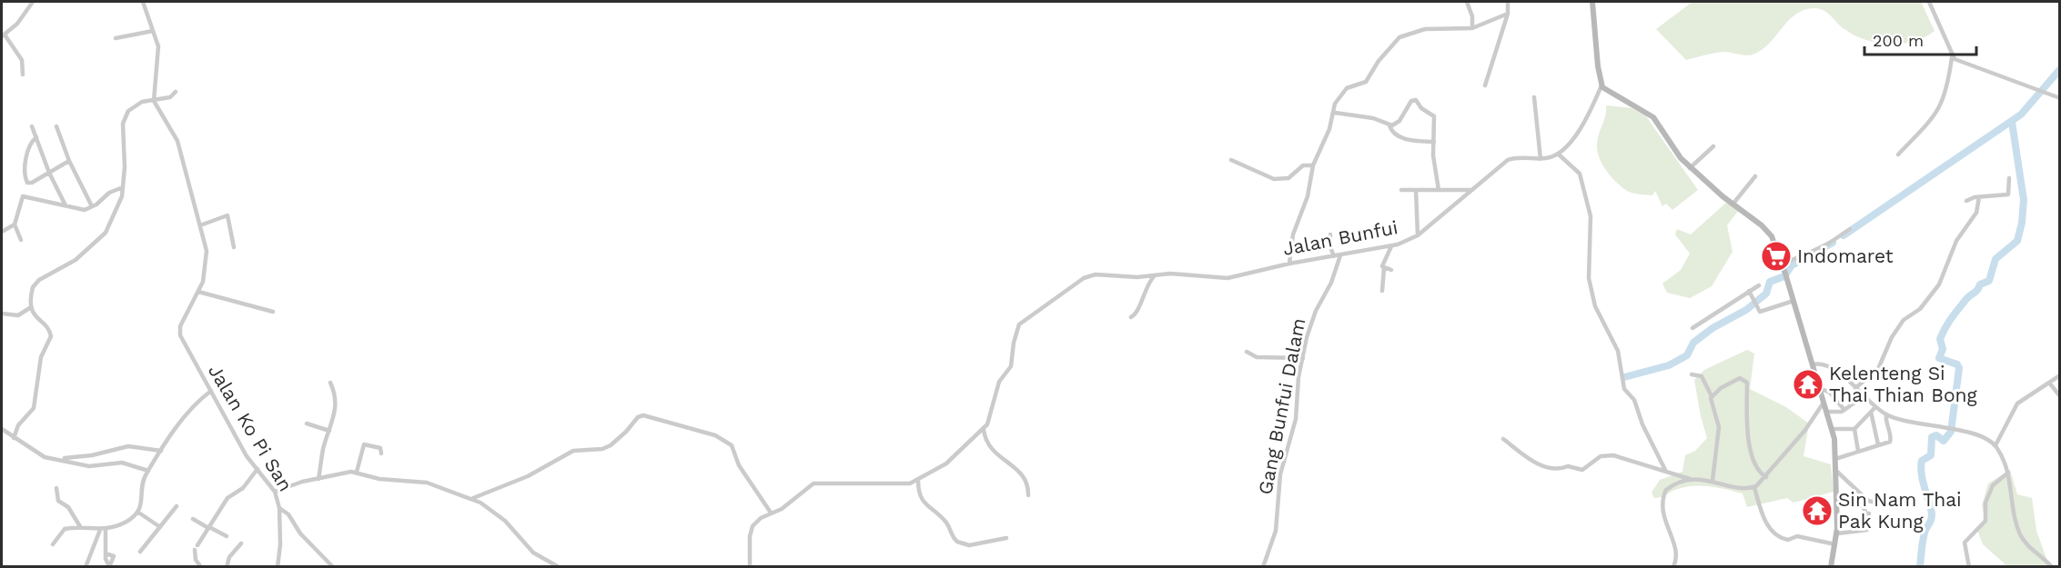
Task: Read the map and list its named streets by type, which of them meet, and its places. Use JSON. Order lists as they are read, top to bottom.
{
  "streets": {
    "street": ["Jalan Bunfui", "Gang Bunfui Dalam", "Jalan Ko Pi San"]
  },
  "crossings": [
    ["Jalan Bunfui", "Gang Bunfui Dalam"]
  ],
  "places": {
    "supermarket": ["Indomaret"],
    "temple": ["Kelenteng Si Thai Thian Bong", "Sin Nam Thai Pak Kung"]
  },
  "scale_bar": "200 m"
}
